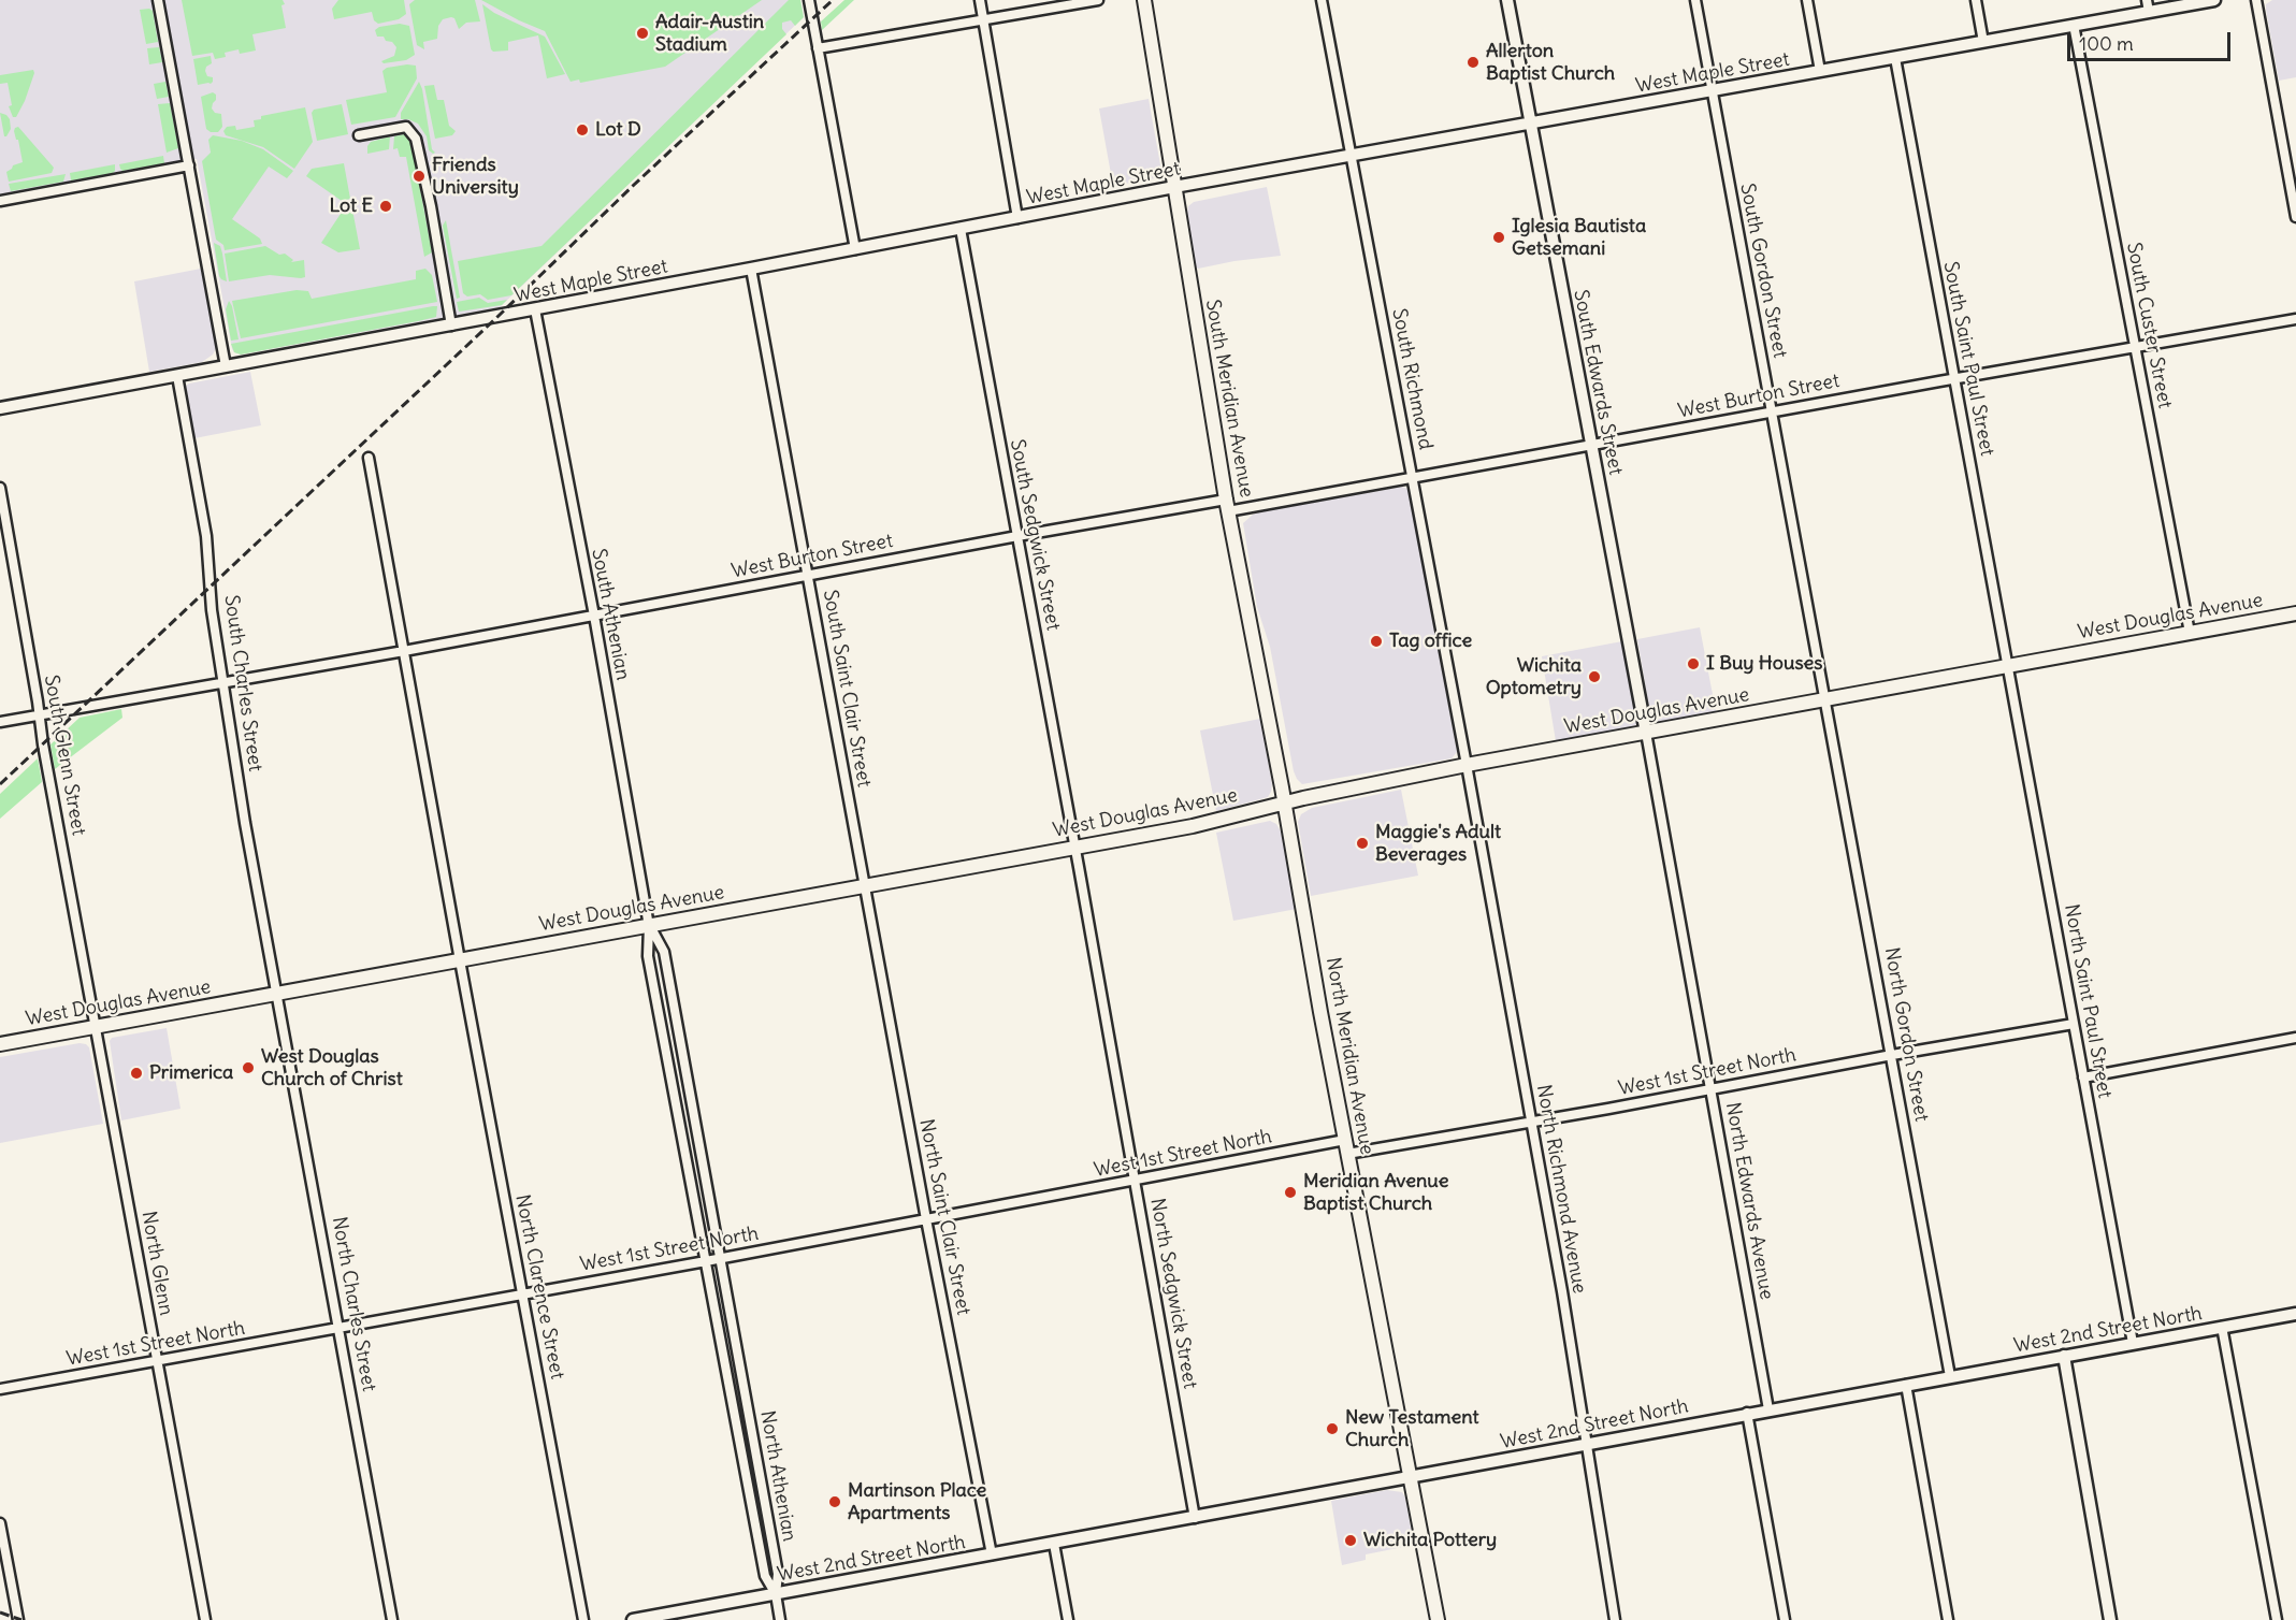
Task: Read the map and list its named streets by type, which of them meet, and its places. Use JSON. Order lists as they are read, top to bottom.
{
  "streets": {
    "main road": ["South Meridian Avenue", "West Douglas Avenue", "North Meridian Avenue"],
    "street": [
      "West Maple Street",
      "South Gordon Street",
      "South Custer Street",
      "South Saint Paul Street",
      "South Richmond",
      "South Edwards Street",
      "West Burton Street",
      "South Sedgwick Street",
      "South Athenian",
      "South Charles Street",
      "South Saint Clair Street",
      "South Glenn Street",
      "North Saint Paul Street",
      "North Gordon Street",
      "West 1st Street North",
      "North Richmond Avenue",
      "North Edwards Avenue",
      "North Saint Clair Street",
      "North Glenn",
      "North Clarence Street",
      "North Sedgwick Street",
      "North Charles Street",
      "West 2nd Street North",
      "North Athenian"
    ]
  },
  "crossings": [
    ["West Maple Street", "South Gordon Street"],
    ["West Maple Street", "South Custer Street"],
    ["West Maple Street", "South Saint Paul Street"],
    ["West Maple Street", "South Richmond"],
    ["West Maple Street", "South Edwards Street"],
    ["West Maple Street", "South Meridian Avenue"],
    ["West Maple Street", "South Sedgwick Street"],
    ["West Maple Street", "South Athenian"],
    ["West Maple Street", "South Charles Street"],
    ["West Maple Street", "South Saint Clair Street"],
    ["South Gordon Street", "West Burton Street"],
    ["South Gordon Street", "West Douglas Avenue"],
    ["South Gordon Street", "North Gordon Street"],
    ["South Custer Street", "West Burton Street"],
    ["South Custer Street", "West Douglas Avenue"],
    ["South Saint Paul Street", "West Burton Street"],
    ["South Saint Paul Street", "West Douglas Avenue"],
    ["South Saint Paul Street", "North Saint Paul Street"],
    ["South Richmond", "West Burton Street"],
    ["South Richmond", "West Douglas Avenue"],
    ["South Richmond", "North Richmond Avenue"],
    ["South Edwards Street", "West Burton Street"],
    ["South Edwards Street", "West Douglas Avenue"],
    ["South Edwards Street", "North Edwards Avenue"],
    ["West Burton Street", "South Meridian Avenue"],
    ["West Burton Street", "South Sedgwick Street"],
    ["West Burton Street", "South Athenian"],
    ["West Burton Street", "South Charles Street"],
    ["West Burton Street", "South Saint Clair Street"],
    ["West Burton Street", "South Glenn Street"],
    ["West Burton Street", "North Clarence Street"],
    ["South Meridian Avenue", "West Douglas Avenue"],
    ["South Meridian Avenue", "North Meridian Avenue"],
    ["South Sedgwick Street", "West Douglas Avenue"],
    ["South Sedgwick Street", "North Sedgwick Street"],
    ["South Athenian", "West Douglas Avenue"],
    ["South Athenian", "North Athenian"],
    ["West Douglas Avenue", "South Charles Street"],
    ["West Douglas Avenue", "South Saint Clair Street"],
    ["West Douglas Avenue", "South Glenn Street"],
    ["West Douglas Avenue", "North Saint Paul Street"],
    ["West Douglas Avenue", "North Gordon Street"],
    ["West Douglas Avenue", "North Meridian Avenue"],
    ["West Douglas Avenue", "North Richmond Avenue"],
    ["West Douglas Avenue", "North Edwards Avenue"],
    ["West Douglas Avenue", "North Saint Clair Street"],
    ["West Douglas Avenue", "North Glenn"],
    ["West Douglas Avenue", "North Clarence Street"],
    ["West Douglas Avenue", "North Sedgwick Street"],
    ["West Douglas Avenue", "North Charles Street"],
    ["West Douglas Avenue", "North Athenian"],
    ["South Charles Street", "North Charles Street"],
    ["South Saint Clair Street", "North Saint Clair Street"],
    ["South Glenn Street", "North Glenn"],
    ["North Saint Paul Street", "West 1st Street North"],
    ["North Saint Paul Street", "West 2nd Street North"],
    ["North Gordon Street", "West 1st Street North"],
    ["North Gordon Street", "West 2nd Street North"],
    ["North Meridian Avenue", "West 1st Street North"],
    ["North Meridian Avenue", "West 2nd Street North"],
    ["West 1st Street North", "North Richmond Avenue"],
    ["West 1st Street North", "North Edwards Avenue"],
    ["West 1st Street North", "North Saint Clair Street"],
    ["West 1st Street North", "North Glenn"],
    ["West 1st Street North", "North Clarence Street"],
    ["West 1st Street North", "North Sedgwick Street"],
    ["West 1st Street North", "North Charles Street"],
    ["West 1st Street North", "North Athenian"],
    ["North Richmond Avenue", "West 2nd Street North"],
    ["North Edwards Avenue", "West 2nd Street North"],
    ["North Saint Clair Street", "West 2nd Street North"],
    ["North Sedgwick Street", "West 2nd Street North"],
    ["West 2nd Street North", "North Athenian"]
  ],
  "places": [
    "Adair-Austin Stadium",
    "Allerton Baptist Church",
    "Lot D",
    "Friends University",
    "Lot E",
    "Iglesia Bautista Getsemani",
    "Tag office",
    "I Buy Houses",
    "Wichita Optometry",
    "Maggie's Adult Beverages",
    "West Douglas Church of Christ",
    "Primerica",
    "Meridian Avenue Baptist Church",
    "New Testament Church",
    "Martinson Place Apartments",
    "Wichita Pottery"
  ],
  "scale_bar": "100 m"
}
